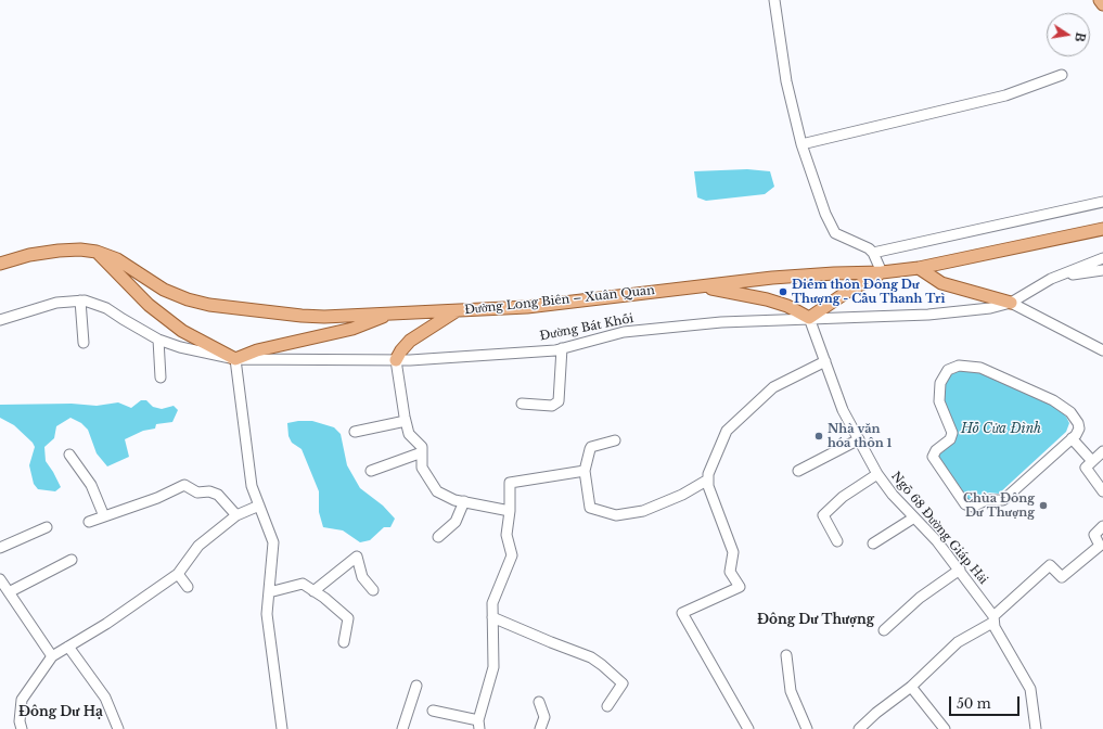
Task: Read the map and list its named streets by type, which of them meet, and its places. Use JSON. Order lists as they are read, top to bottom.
{
  "streets": {
    "main road": ["Đường Long Biên – Xuân Quan"],
    "street": ["Đường Bát Khối", "Ngõ 68 Đường Giáp Hải"]
  },
  "crossings": [
    ["Đường Bát Khối", "Ngõ 68 Đường Giáp Hải"]
  ],
  "districts": ["Đông Dư Thượng", "Đông Dư Hạ"],
  "water": ["Hồ Cửa Đình"],
  "places": ["Điếm thôn Đông Dư Thượng - Cầu Thanh Trì", "Nhà văn hóa thôn 1", "Chùa Đông Dư Thượng"],
  "scale_bar": "50 m",
  "north": "right"
}
